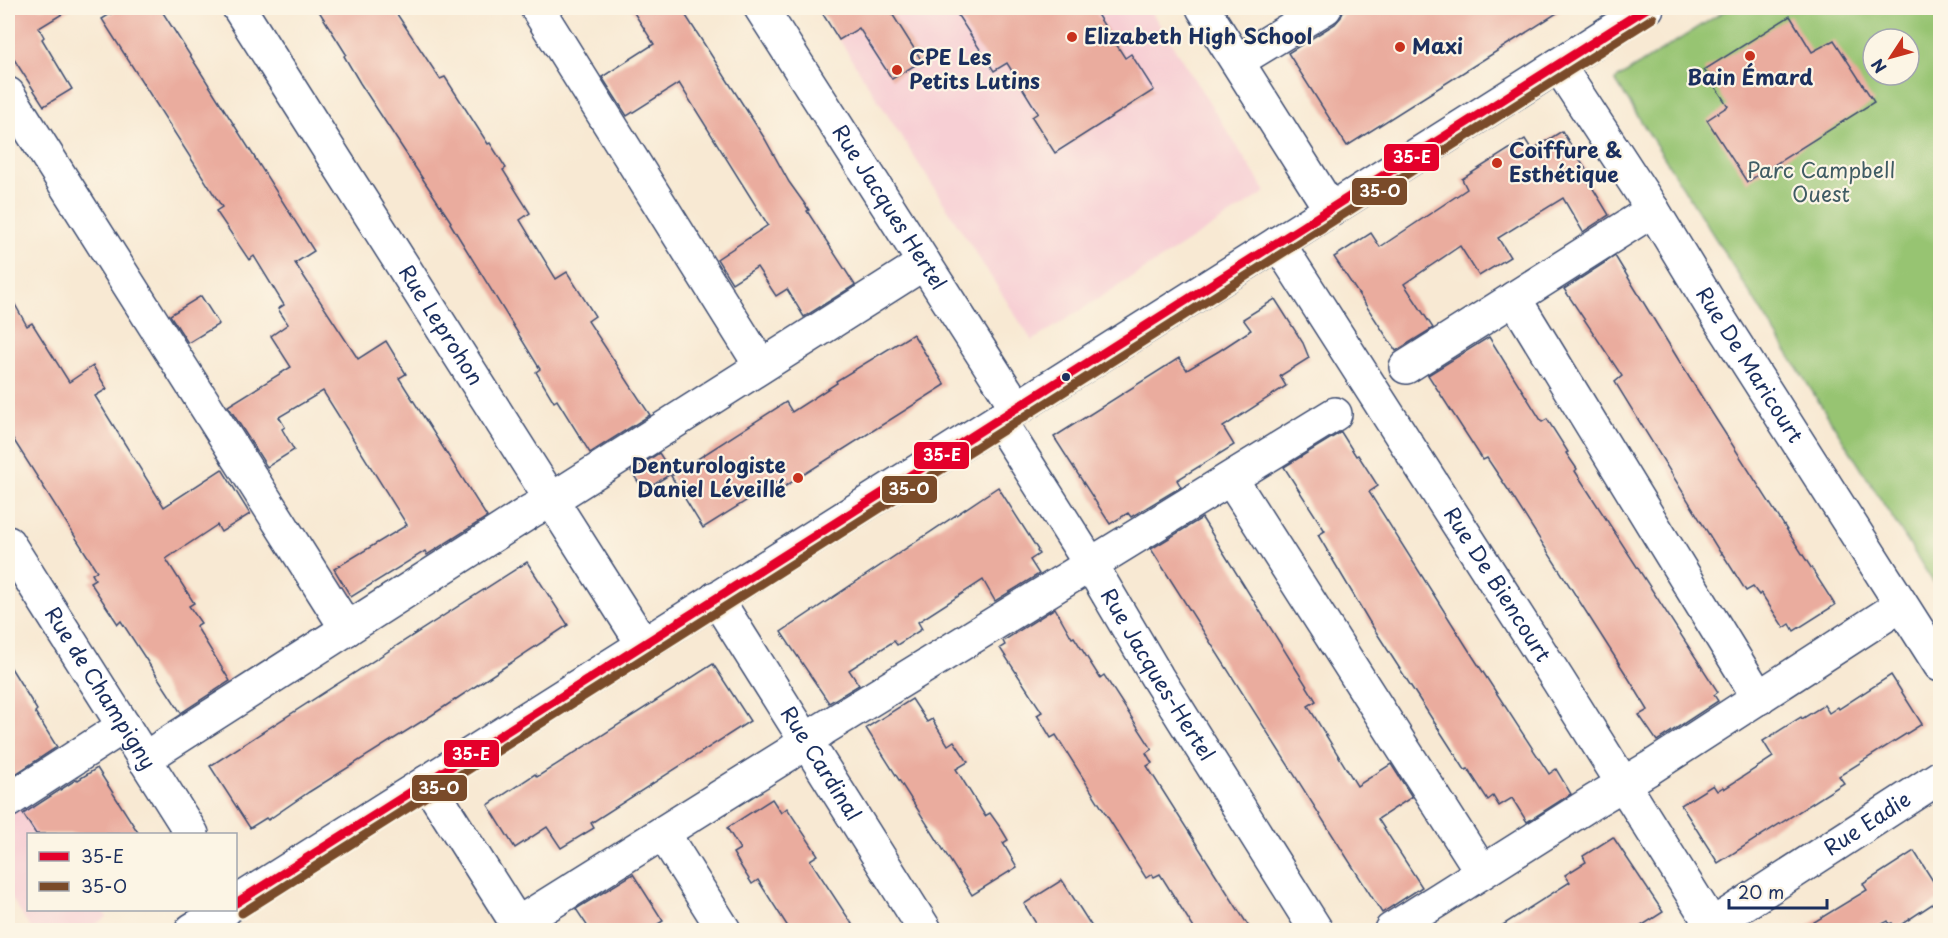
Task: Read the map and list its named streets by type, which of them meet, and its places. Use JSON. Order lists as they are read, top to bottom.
{
  "streets": {
    "street": [
      "Rue Jacques Hertel",
      "Rue Leprohon",
      "Rue De Maricourt",
      "Rue De Biencourt",
      "Rue Jacques-Hertel",
      "Rue de Champigny",
      "Rue Cardinal",
      "Rue Eadie"
    ]
  },
  "crossings": [
    ["Rue Jacques Hertel", "Rue Jacques-Hertel"],
    ["Rue De Biencourt", "Rue Eadie"]
  ],
  "parks": ["Parc Campbell Ouest"],
  "places": [
    "Elizabeth High School",
    "Maxi",
    "Bain Émard",
    "CPE Les Petits Lutins",
    "Coiffure & Esthétique",
    "Denturologiste Daniel Léveillé"
  ],
  "lines": ["transit line 35-E", "transit line 35-O"],
  "legend": ["35-E", "35-O"],
  "scale_bar": "20 m",
  "north": "bottom left"
}
